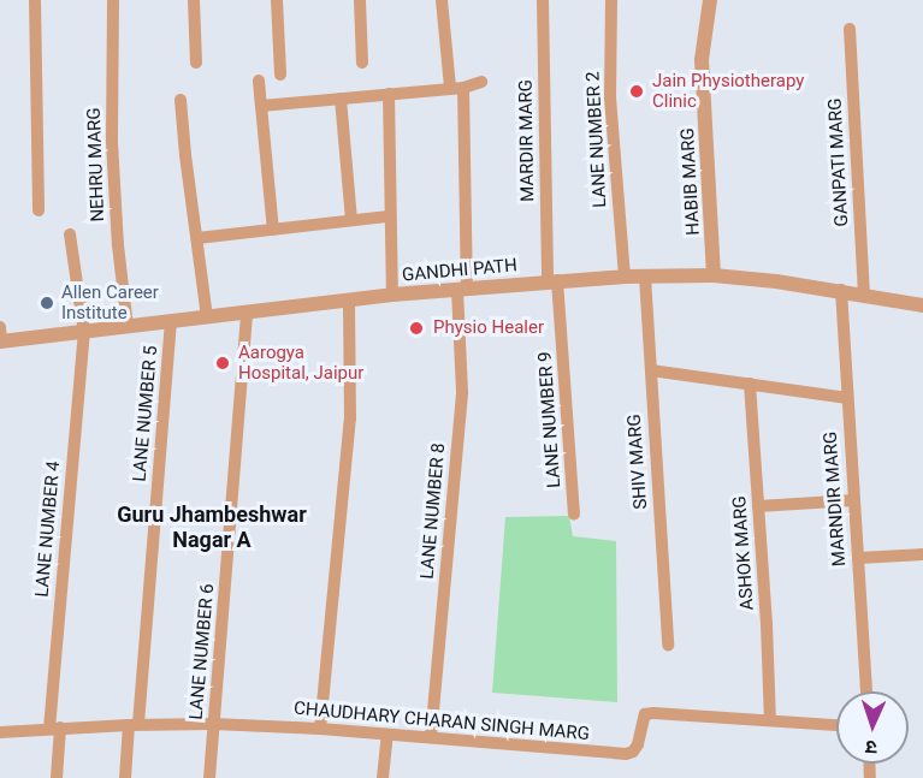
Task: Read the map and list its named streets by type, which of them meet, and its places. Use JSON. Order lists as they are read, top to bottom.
{
  "streets": {
    "street": [
      "LANE NUMBER 2",
      "MARDIR MARG",
      "GANPATI MARG",
      "NEHRU MARG",
      "HABIB MARG",
      "GANDHI PATH",
      "LANE NUMBER 5",
      "LANE NUMBER 9",
      "SHIV MARG",
      "MARNDIR MARG",
      "LANE NUMBER 8",
      "LANE NUMBER 4",
      "ASHOK MARG",
      "LANE NUMBER 6",
      "CHAUDHARY CHARAN SINGH MARG"
    ]
  },
  "crossings": [
    ["LANE NUMBER 2", "GANDHI PATH"],
    ["MARDIR MARG", "GANDHI PATH"],
    ["MARDIR MARG", "LANE NUMBER 9"],
    ["GANPATI MARG", "GANDHI PATH"],
    ["NEHRU MARG", "GANDHI PATH"],
    ["HABIB MARG", "GANDHI PATH"],
    ["GANDHI PATH", "LANE NUMBER 5"],
    ["GANDHI PATH", "LANE NUMBER 9"],
    ["GANDHI PATH", "SHIV MARG"],
    ["GANDHI PATH", "MARNDIR MARG"],
    ["GANDHI PATH", "LANE NUMBER 8"],
    ["GANDHI PATH", "LANE NUMBER 4"],
    ["GANDHI PATH", "LANE NUMBER 6"],
    ["LANE NUMBER 5", "CHAUDHARY CHARAN SINGH MARG"],
    ["LANE NUMBER 8", "CHAUDHARY CHARAN SINGH MARG"],
    ["LANE NUMBER 4", "CHAUDHARY CHARAN SINGH MARG"],
    ["ASHOK MARG", "CHAUDHARY CHARAN SINGH MARG"],
    ["LANE NUMBER 6", "CHAUDHARY CHARAN SINGH MARG"]
  ],
  "districts": ["Guru Jhambeshwar Nagar A"],
  "places": [
    "Jain Physiotherapy Clinic",
    "Allen Career Institute",
    "Physio Healer",
    "Aarogya Hospital, Jaipur"
  ],
  "north": "bottom"
}
